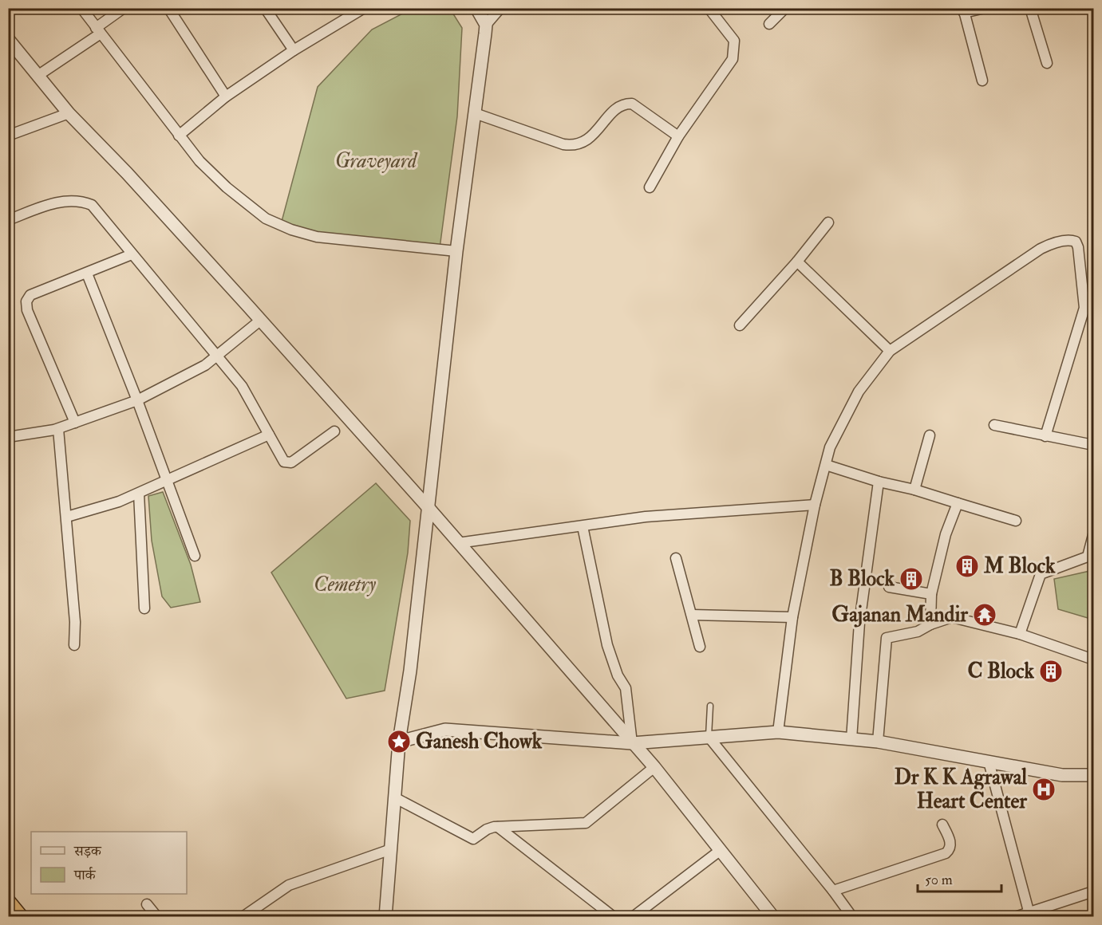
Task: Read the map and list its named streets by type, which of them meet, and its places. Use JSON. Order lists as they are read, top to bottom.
{
  "parks": ["Graveyard", "Cemetry"],
  "places": {
    "building": ["M Block", "B Block", "C Block"],
    "temple": ["Gajanan Mandir"],
    "place": ["Ganesh Chowk"],
    "hospital": ["Dr K K Agrawal Heart Center"]
  },
  "legend": ["सड़क", "पार्क"],
  "scale_bar": "50 m"
}
